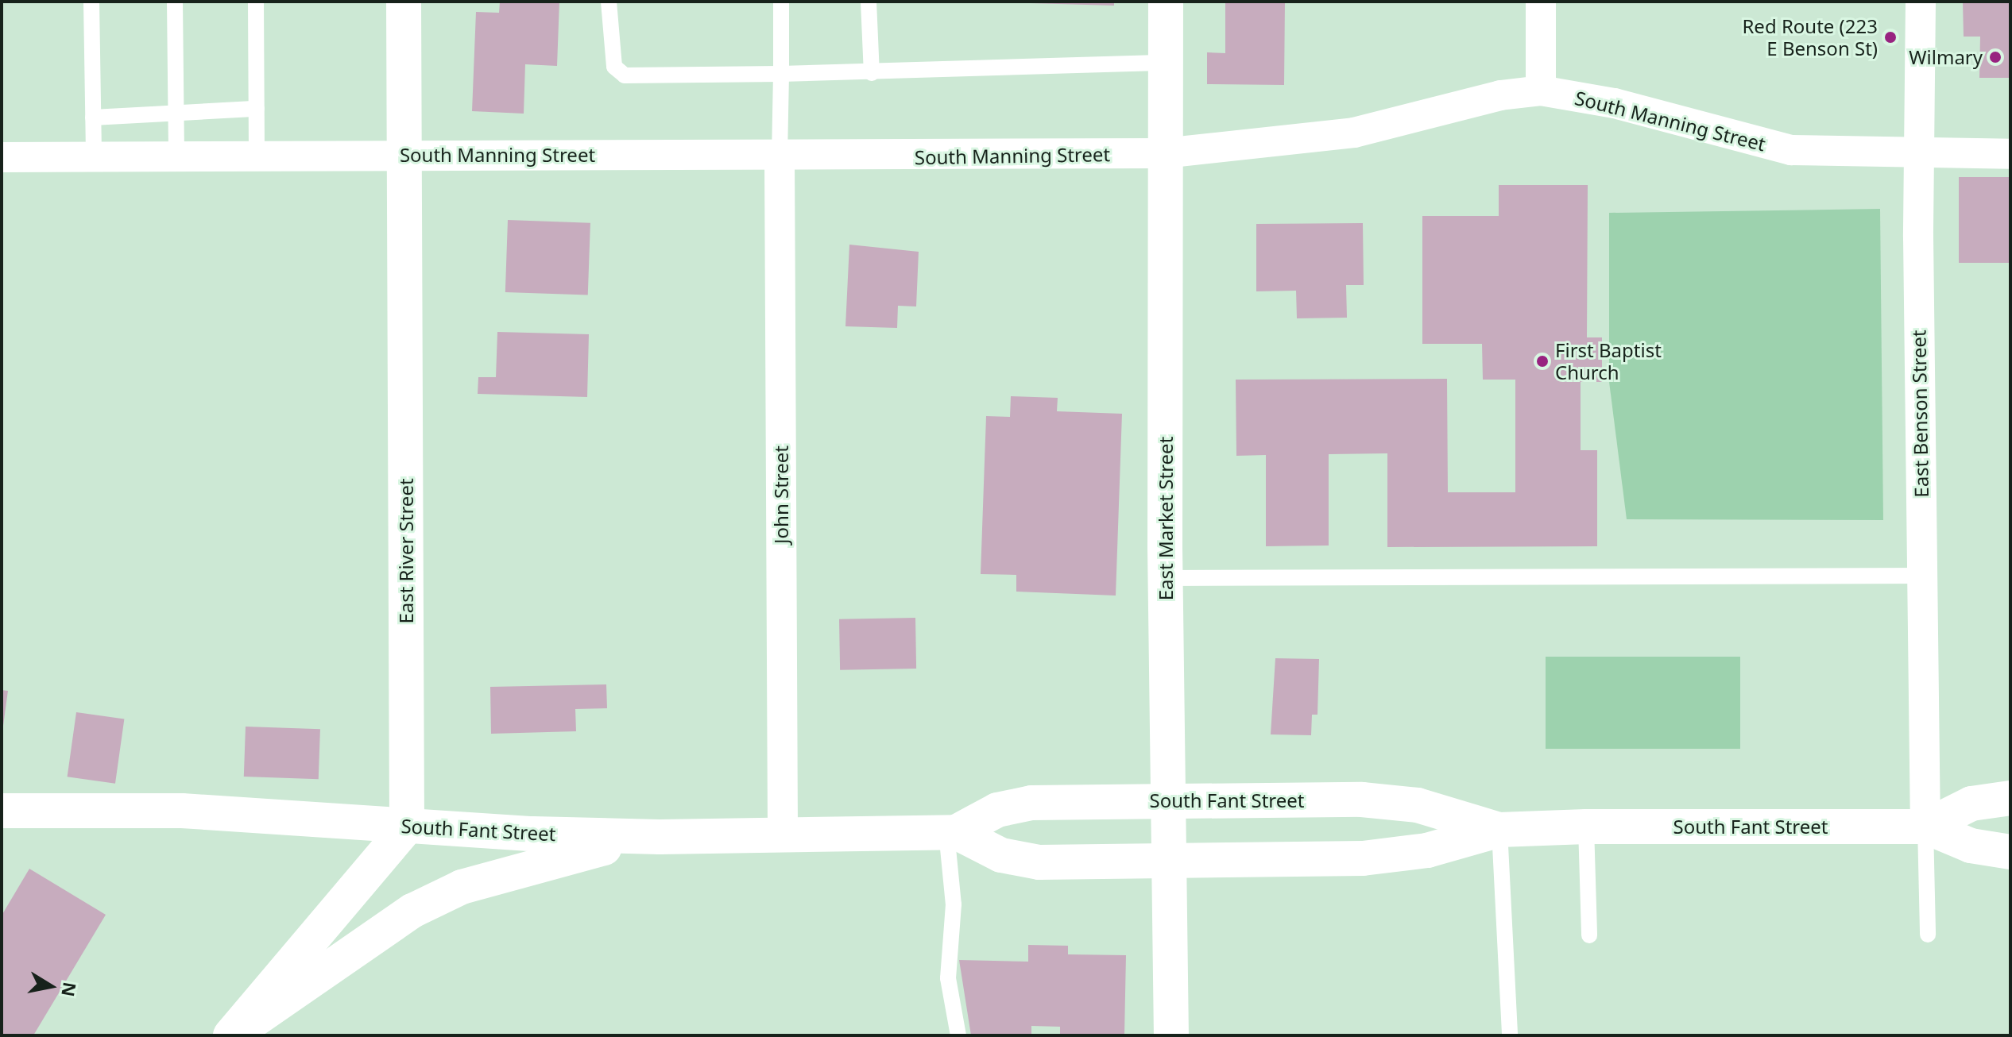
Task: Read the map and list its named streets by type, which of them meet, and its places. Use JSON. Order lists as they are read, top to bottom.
{
  "streets": {
    "main road": ["East Market Street", "East River Street", "South Fant Street"],
    "street": ["South Manning Street", "East Benson Street", "John Street"]
  },
  "crossings": [
    ["South Manning Street", "East Benson Street"],
    ["South Manning Street", "John Street"],
    ["South Manning Street", "East Market Street"],
    ["South Manning Street", "East River Street"],
    ["East Benson Street", "South Fant Street"],
    ["John Street", "South Fant Street"],
    ["East Market Street", "South Fant Street"],
    ["East River Street", "South Fant Street"]
  ],
  "places": ["Red Route (223 E Benson St)", "Wilmary", "First Baptist Church"],
  "north": "right"
}
